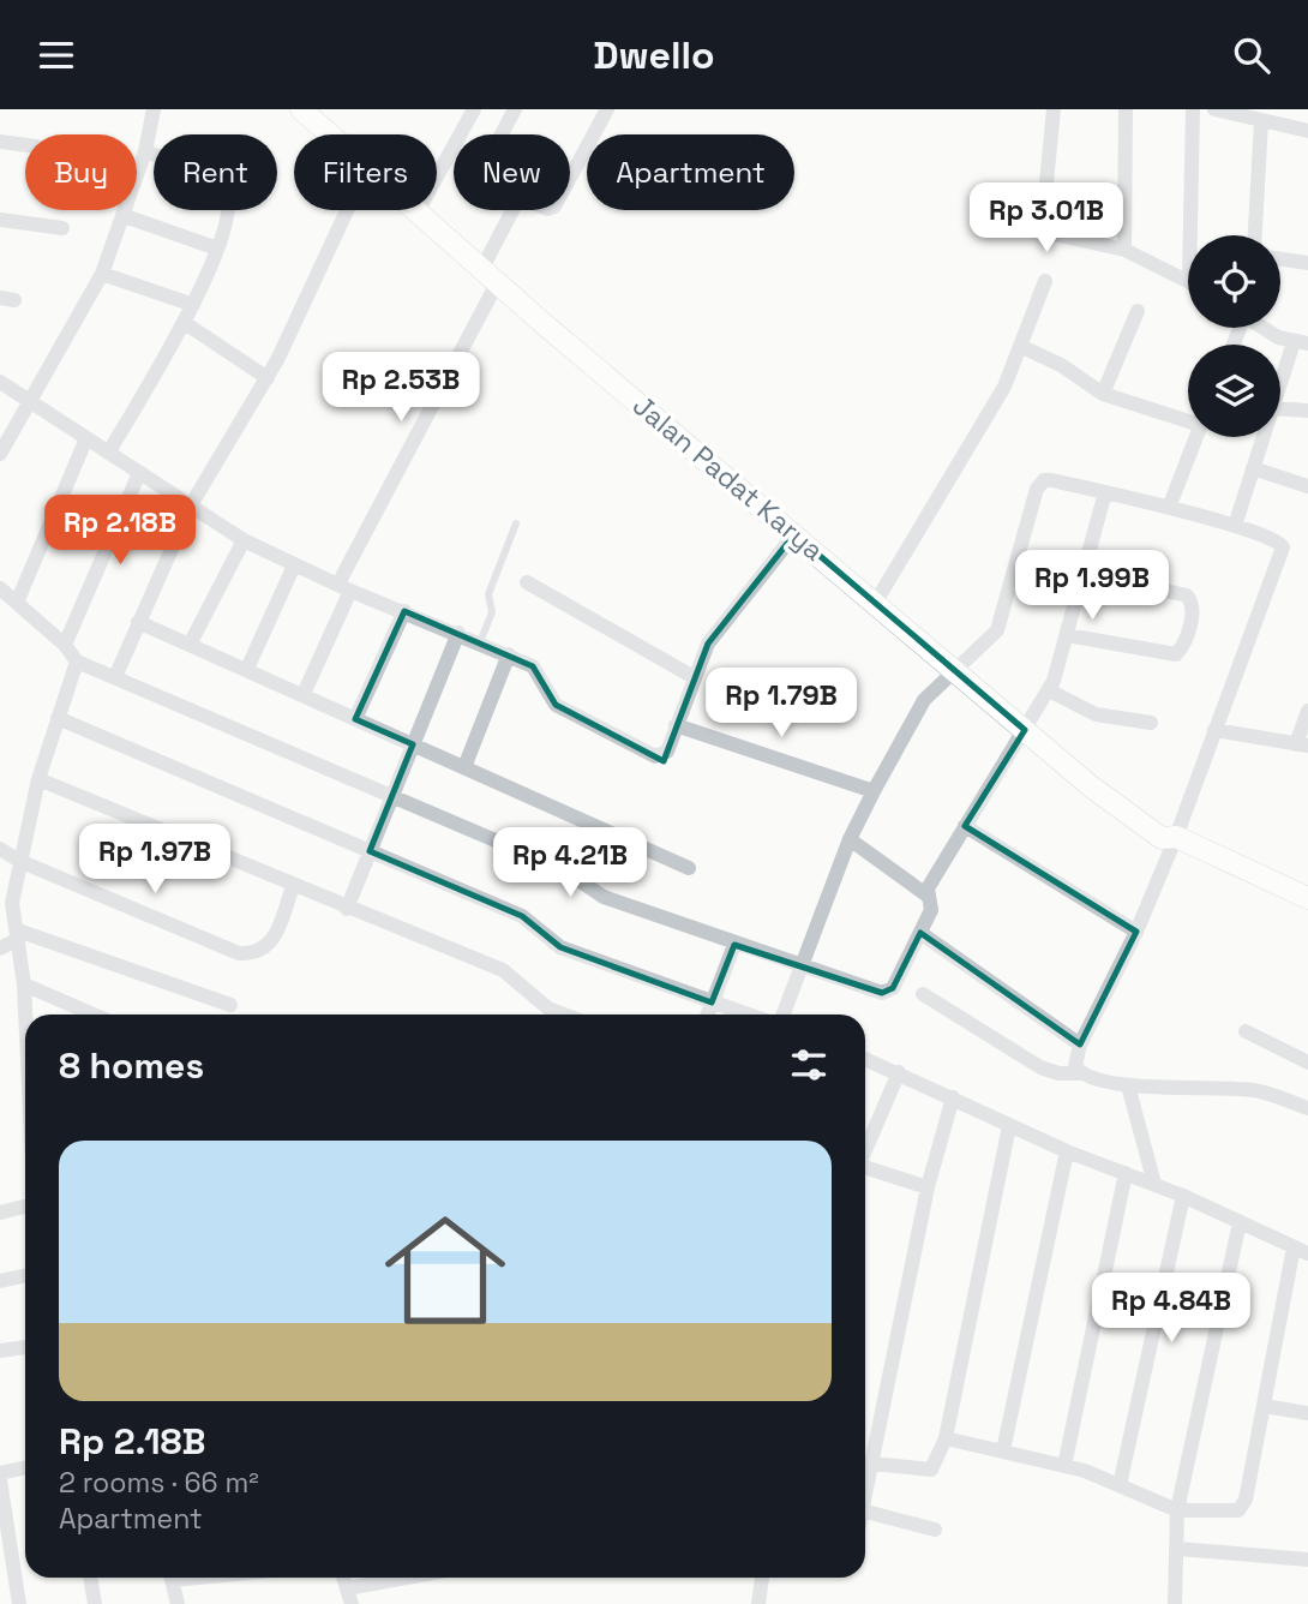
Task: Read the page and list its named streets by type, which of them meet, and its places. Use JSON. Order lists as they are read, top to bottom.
{
  "streets": {
    "street": ["Jalan Padat Karya"]
  },
  "page": {
    "header": "Dwello",
    "chip": [
      "Buy",
      "Rent",
      "Filters",
      "New",
      "Apartment"
    ],
    "price": [
      "Rp 3.01B",
      "Rp 2.53B",
      "Rp 2.18B",
      "Rp 1.99B",
      "Rp 1.79B",
      "Rp 1.97B",
      "Rp 4.21B",
      "Rp 4.84B"
    ],
    "heading": "8 homes",
    "list": [
      {
        "name": "Rp 2.18B",
        "note": "2 rooms · 66 m² · Apartment"
      }
    ]
  }
}
